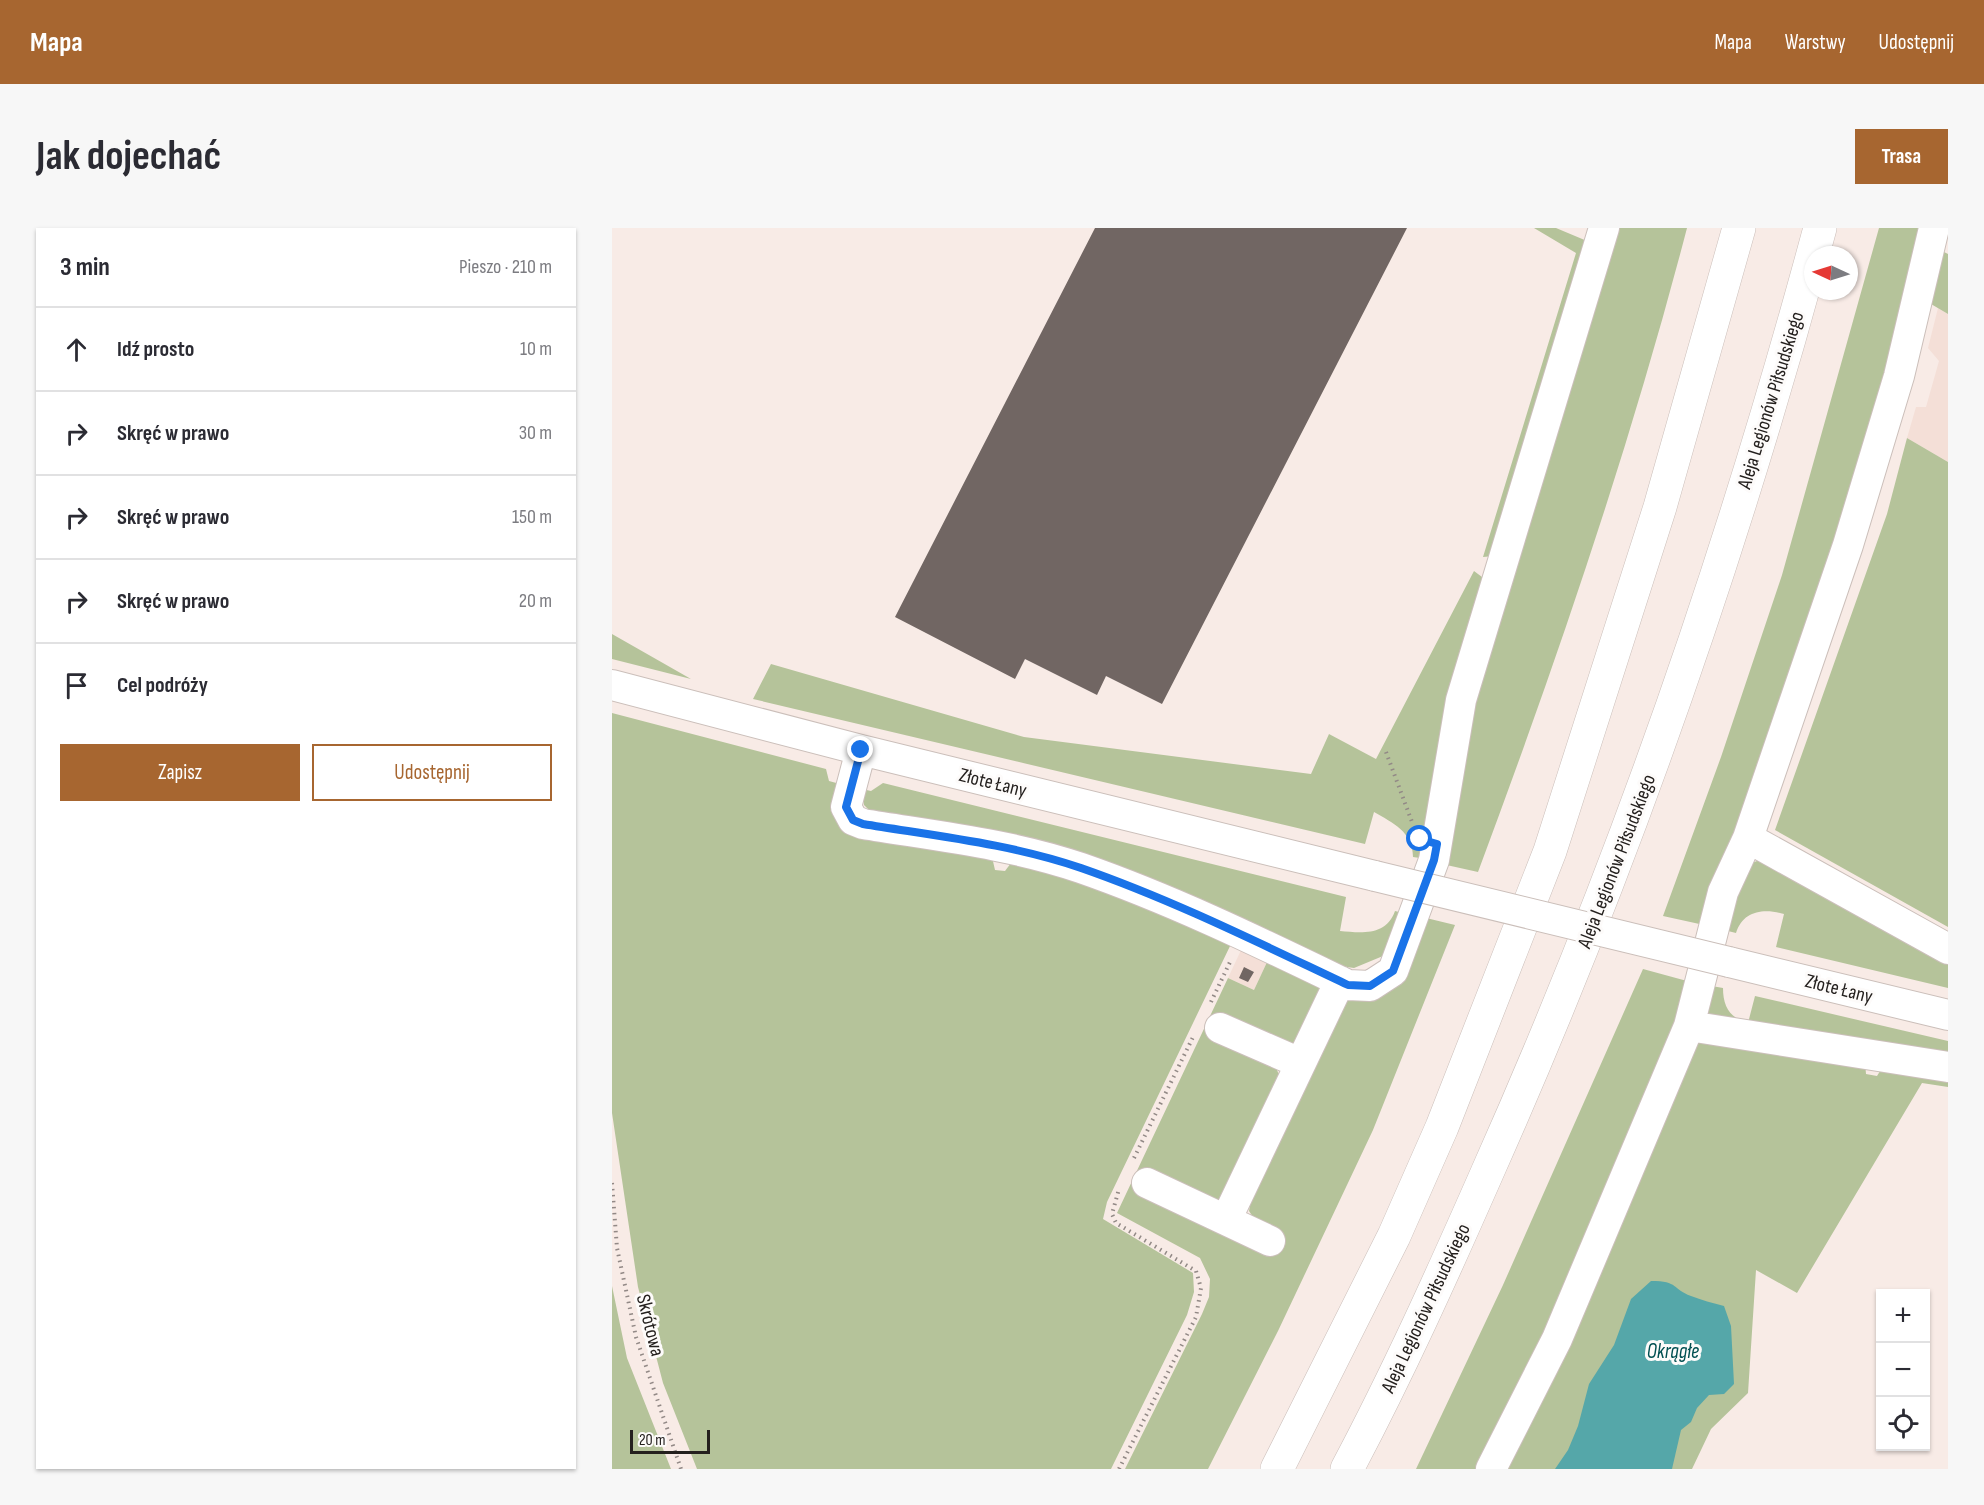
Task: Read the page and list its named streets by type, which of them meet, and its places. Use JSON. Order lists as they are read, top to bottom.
{
  "streets": {
    "highway": ["Aleja Legionów Piłsudskiego"],
    "street": ["Złote Łany"],
    "path": ["Skrótowa"]
  },
  "water": ["Okrągłe"],
  "scale_bar": "20 m",
  "north": "left",
  "page": {
    "header": "Mapa",
    "nav": ["Mapa", "Warstwy", "Udostępnij"],
    "buttons": [
      "Trasa",
      ["Zapisz", "Udostępnij"]
    ],
    "title": "Jak dojechać",
    "heading": ["3 min", "Pieszo · 210 m"],
    "list": [
      ["Idź prosto", "10 m"],
      ["Skręć w prawo", "30 m"],
      ["Skręć w prawo", "150 m"],
      ["Skręć w prawo", "20 m"],
      "Cel podróży"
    ],
    "map_buttons": ["+", "−"],
    "scale": "20 m"
  }
}
